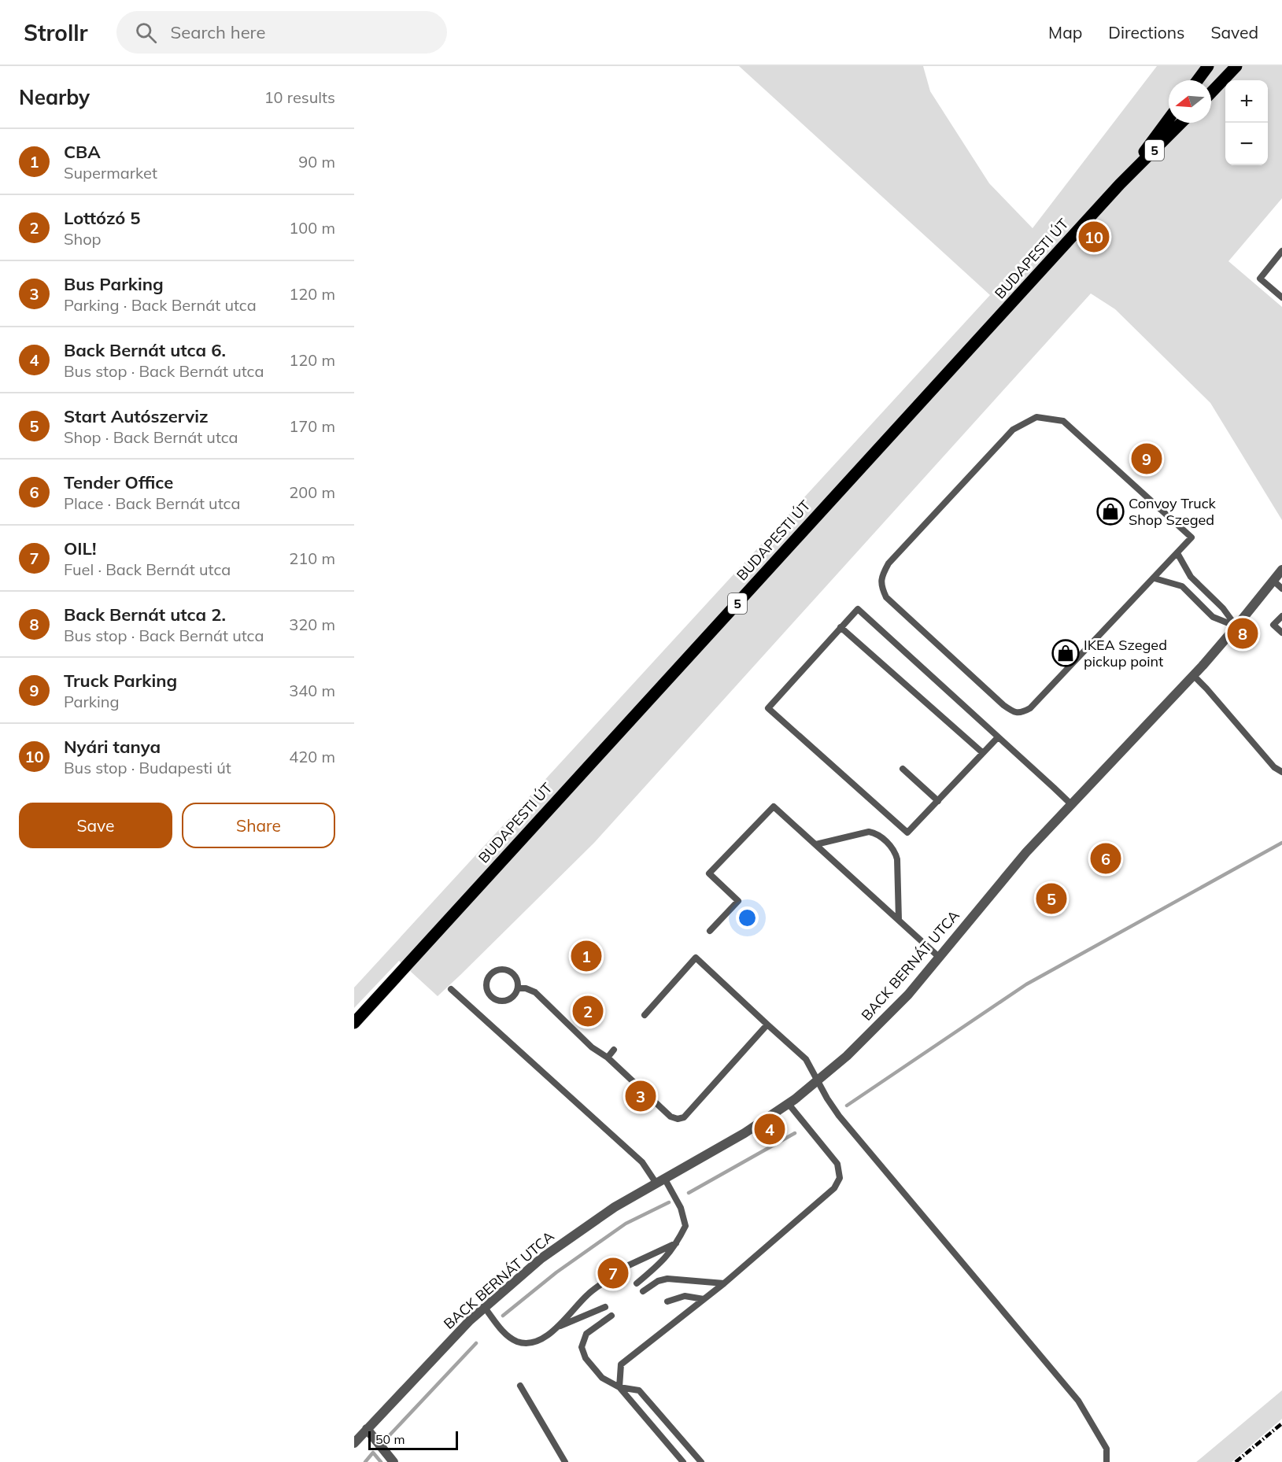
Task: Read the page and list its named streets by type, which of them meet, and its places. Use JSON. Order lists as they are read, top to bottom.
{
  "streets": {
    "main road": ["5", "BUDAPESTI ÚT"],
    "street": ["BACK BERNÁT UTCA"]
  },
  "places": {
    "shop": ["Convoy Truck Shop Szeged", "IKEA Szeged pickup point"]
  },
  "scale_bar": "50 m",
  "north": "left",
  "page": {
    "header": "Strollr",
    "search": "Search here",
    "nav": ["Map", "Directions", "Saved"],
    "heading": ["Nearby", "10 results"],
    "map_buttons": ["+", "−"],
    "list": [
      {
        "mark": "1",
        "name": "CBA",
        "note": "Supermarket",
        "value": "90 m"
      },
      {
        "mark": "2",
        "name": "Lottózó 5",
        "note": "Shop",
        "value": "100 m"
      },
      {
        "mark": "3",
        "name": "Bus Parking",
        "note": "Parking · Back Bernát utca",
        "value": "120 m"
      },
      {
        "mark": "4",
        "name": "Back Bernát utca 6.",
        "note": "Bus stop · Back Bernát utca",
        "value": "120 m"
      },
      {
        "mark": "5",
        "name": "Start Autószerviz",
        "note": "Shop · Back Bernát utca",
        "value": "170 m"
      },
      {
        "mark": "6",
        "name": "Tender Office",
        "note": "Place · Back Bernát utca",
        "value": "200 m"
      },
      {
        "mark": "7",
        "name": "OIL!",
        "note": "Fuel · Back Bernát utca",
        "value": "210 m"
      },
      {
        "mark": "8",
        "name": "Back Bernát utca 2.",
        "note": "Bus stop · Back Bernát utca",
        "value": "320 m"
      },
      {
        "mark": "9",
        "name": "Truck Parking",
        "note": "Parking",
        "value": "340 m"
      },
      {
        "mark": "10",
        "name": "Nyári tanya",
        "note": "Bus stop · Budapesti út",
        "value": "420 m"
      }
    ],
    "pins": [
      "10",
      "9",
      "8",
      "6",
      "5",
      "1",
      "2",
      "3",
      "4",
      "7"
    ],
    "buttons": ["Save", "Share"],
    "scale": "50 m"
  }
}
